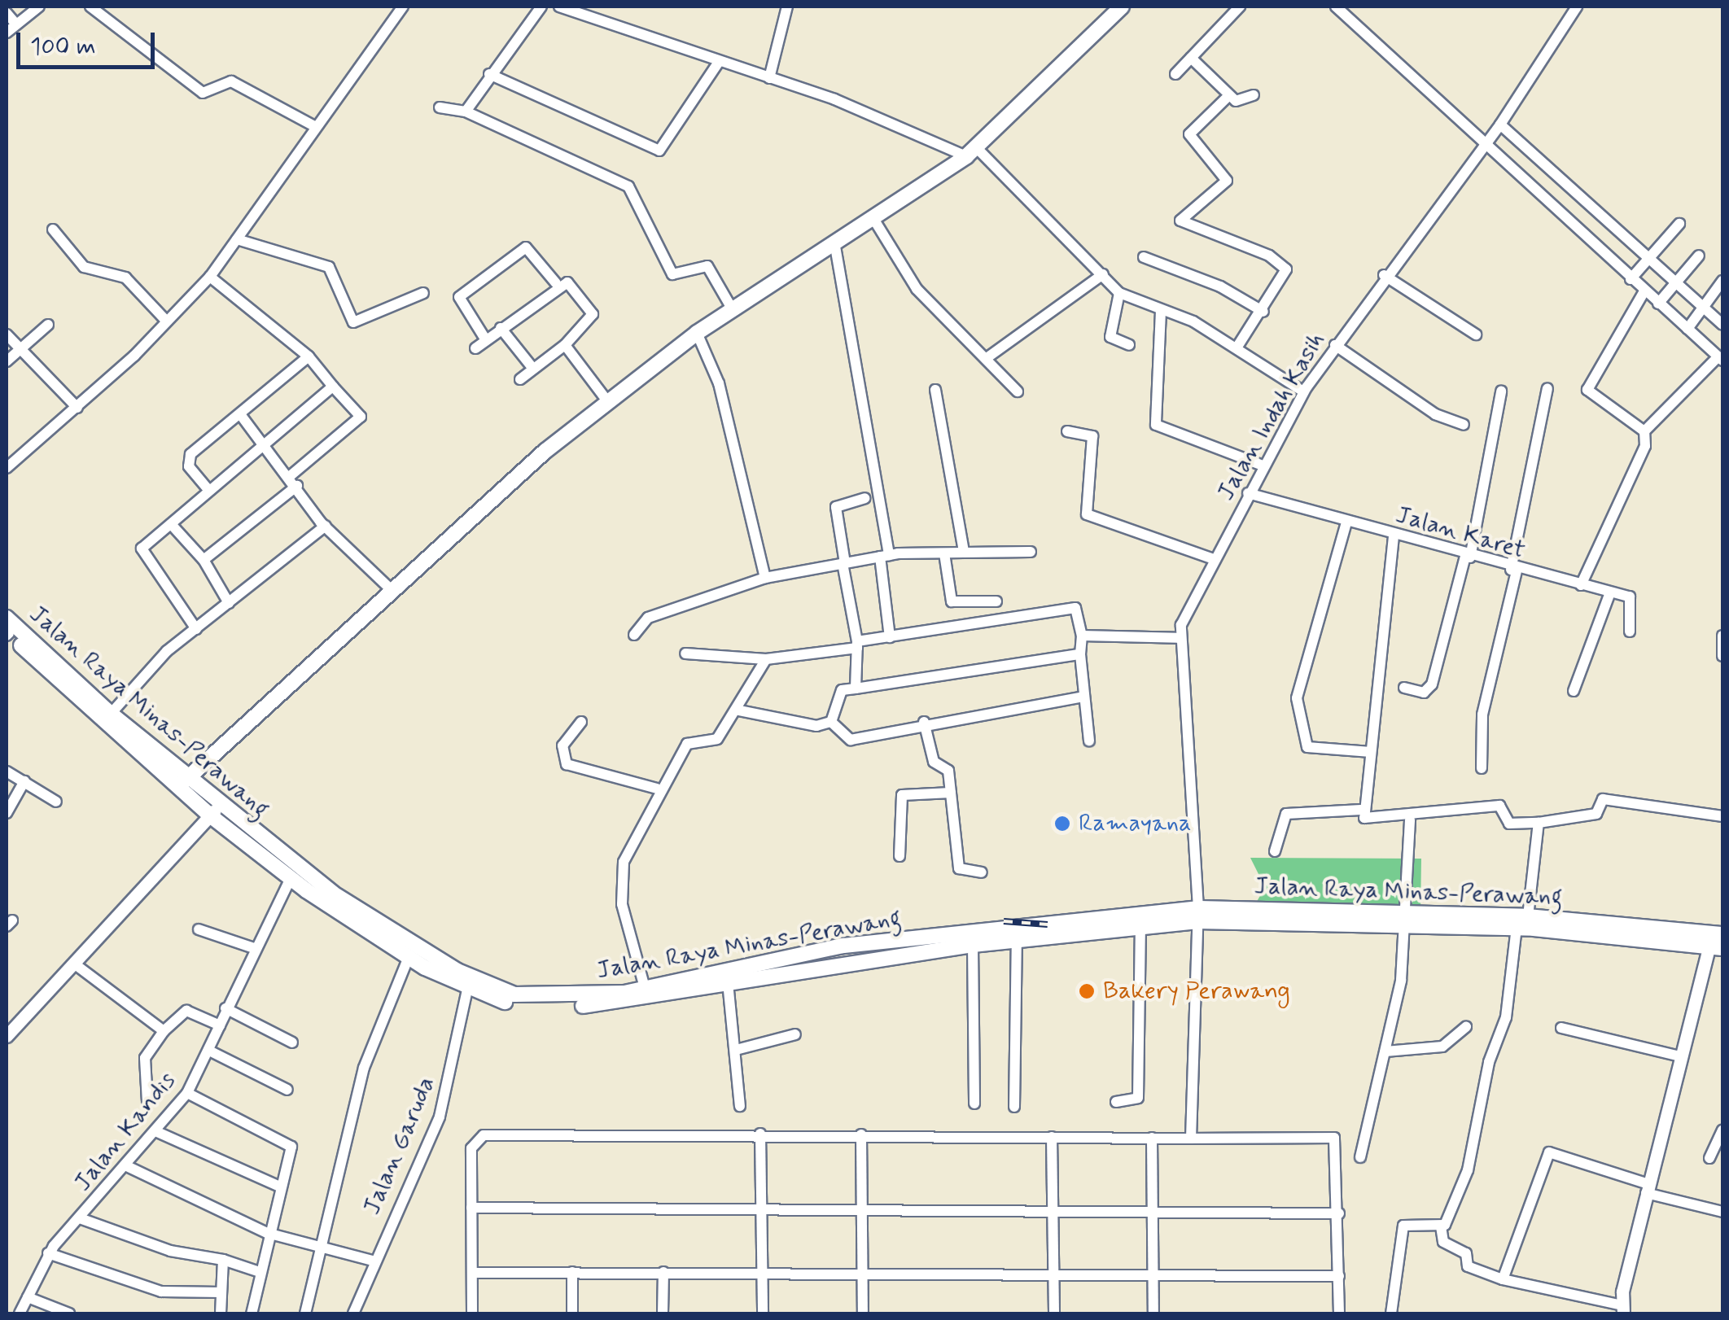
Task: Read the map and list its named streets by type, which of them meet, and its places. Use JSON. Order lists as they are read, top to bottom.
{
  "streets": {
    "main road": ["Jalan Raya Minas-Perawang"],
    "street": [
      "Jalan Indah Kasih",
      "Jalan Karet",
      "Jalan Kandis",
      "Jalan Garuda"
    ]
  },
  "crossings": [
    ["Jalan Indah Kasih", "Jalan Karet"],
    ["Jalan Indah Kasih", "Jalan Raya Minas-Perawang"],
    ["Jalan Raya Minas-Perawang", "Jalan Kandis"],
    ["Jalan Raya Minas-Perawang", "Jalan Garuda"]
  ],
  "places": ["Ramayana", "Bakery Perawang"],
  "scale_bar": "100 m"
}
